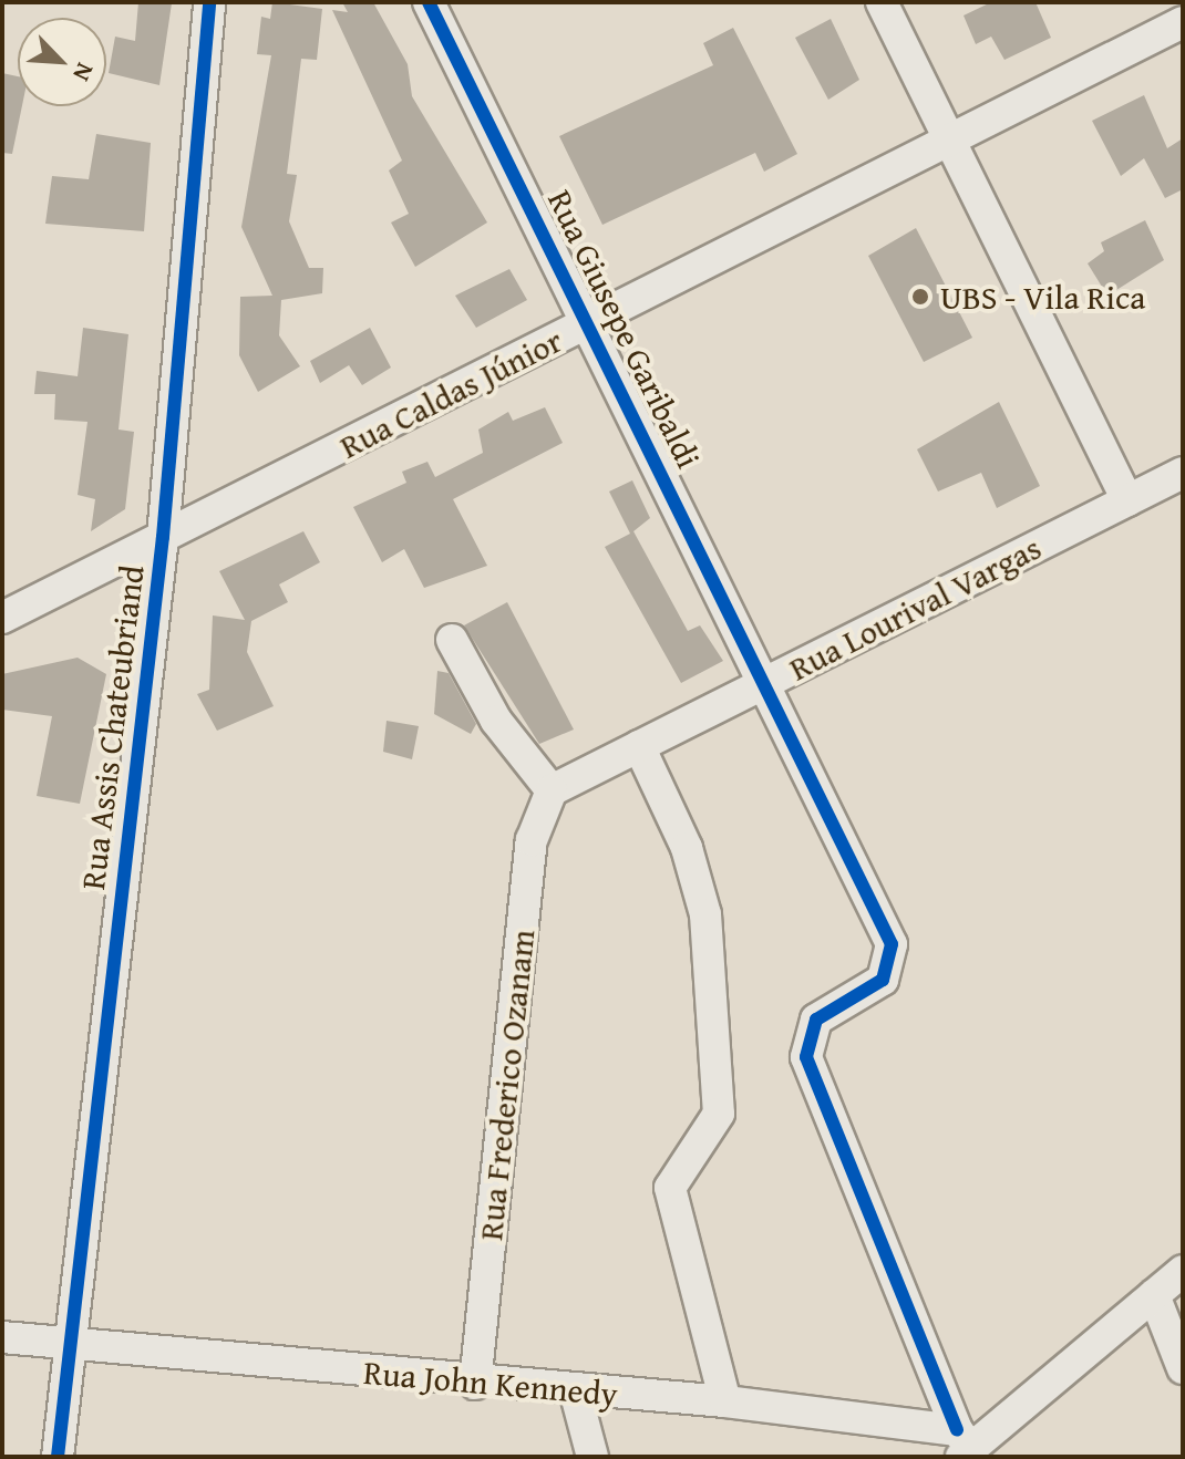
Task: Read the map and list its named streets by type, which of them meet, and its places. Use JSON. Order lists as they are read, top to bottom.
{
  "streets": {
    "street": [
      "Rua Giusepe Garibaldi",
      "Rua Caldas Júnior",
      "Rua Lourival Vargas",
      "Rua Assis Chateubriand",
      "Rua Frederico Ozanam",
      "Rua John Kennedy"
    ]
  },
  "crossings": [
    ["Rua Giusepe Garibaldi", "Rua Caldas Júnior"],
    ["Rua Giusepe Garibaldi", "Rua Lourival Vargas"],
    ["Rua Giusepe Garibaldi", "Rua John Kennedy"],
    ["Rua Caldas Júnior", "Rua Assis Chateubriand"],
    ["Rua Lourival Vargas", "Rua Frederico Ozanam"],
    ["Rua Assis Chateubriand", "Rua John Kennedy"],
    ["Rua Frederico Ozanam", "Rua John Kennedy"]
  ],
  "places": ["UBS - Vila Rica"],
  "north": "bottom right"
}
